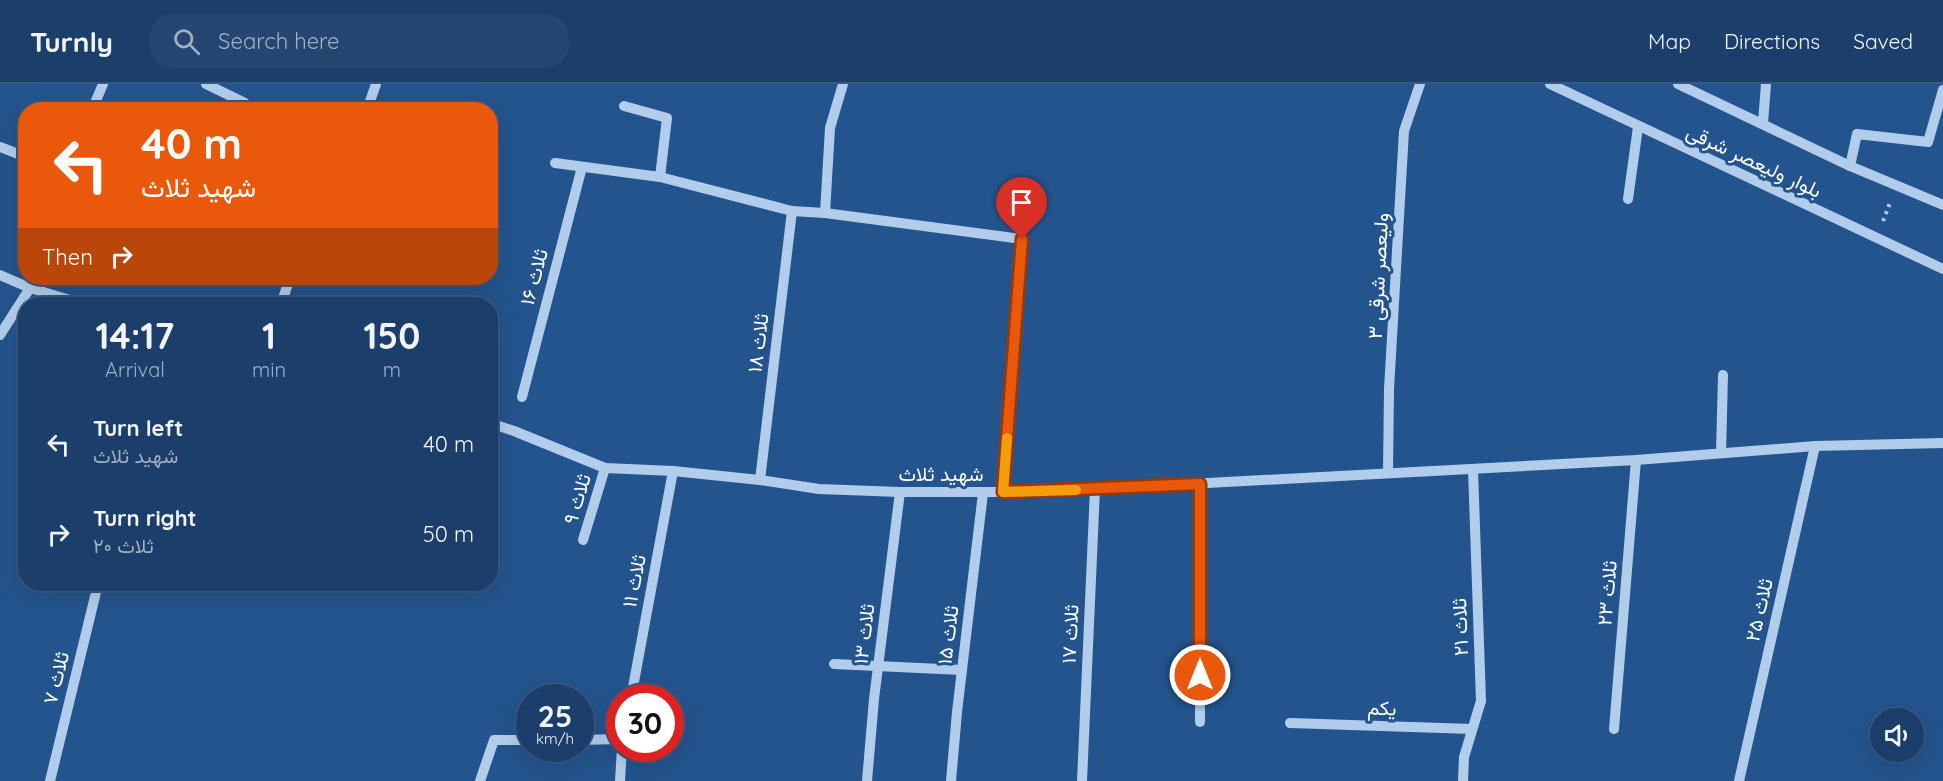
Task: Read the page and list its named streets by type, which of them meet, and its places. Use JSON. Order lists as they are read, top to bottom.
{
  "streets": {
    "street": [
      "بلوار ولیعصر شرقی",
      "ولیعصر شرقی ۳",
      "ثلاث ۱۶",
      "ثلاث ۱۸",
      "شهید ثلاث",
      "ثلاث ۹",
      "ثلاث ۱۱",
      "ثلاث ۲۳",
      "ثلاث ۲۵",
      "ثلاث ۲۱",
      "ثلاث ۱۳",
      "ثلاث ۱۷",
      "ثلاث ۱۵",
      "ثلاث ۷",
      "یکم"
    ]
  },
  "crossings": [
    ["ولیعصر شرقی ۳", "شهید ثلاث"],
    ["ثلاث ۱۸", "شهید ثلاث"],
    ["شهید ثلاث", "ثلاث ۹"],
    ["شهید ثلاث", "ثلاث ۱۱"],
    ["شهید ثلاث", "ثلاث ۲۳"],
    ["شهید ثلاث", "ثلاث ۲۵"],
    ["شهید ثلاث", "ثلاث ۲۱"],
    ["شهید ثلاث", "ثلاث ۱۳"],
    ["شهید ثلاث", "ثلاث ۱۷"],
    ["شهید ثلاث", "ثلاث ۱۵"],
    ["ثلاث ۲۱", "یکم"]
  ],
  "page": {
    "header": "Turnly",
    "search": "Search here",
    "nav": ["Map", "Directions", "Saved"],
    "turn": ["40 m", "شهید ثلاث"],
    "then": "Then",
    "eta": [
      "14:17",
      "Arrival",
      "1",
      "min",
      "150",
      "m"
    ],
    "list": [
      {
        "name": "Turn left",
        "note": "شهید ثلاث",
        "value": "40 m"
      },
      {
        "name": "Turn right",
        "note": "ثلاث ۲۰",
        "value": "50 m"
      }
    ],
    "speed": "25 km/h",
    "limit": "30"
  }
}
